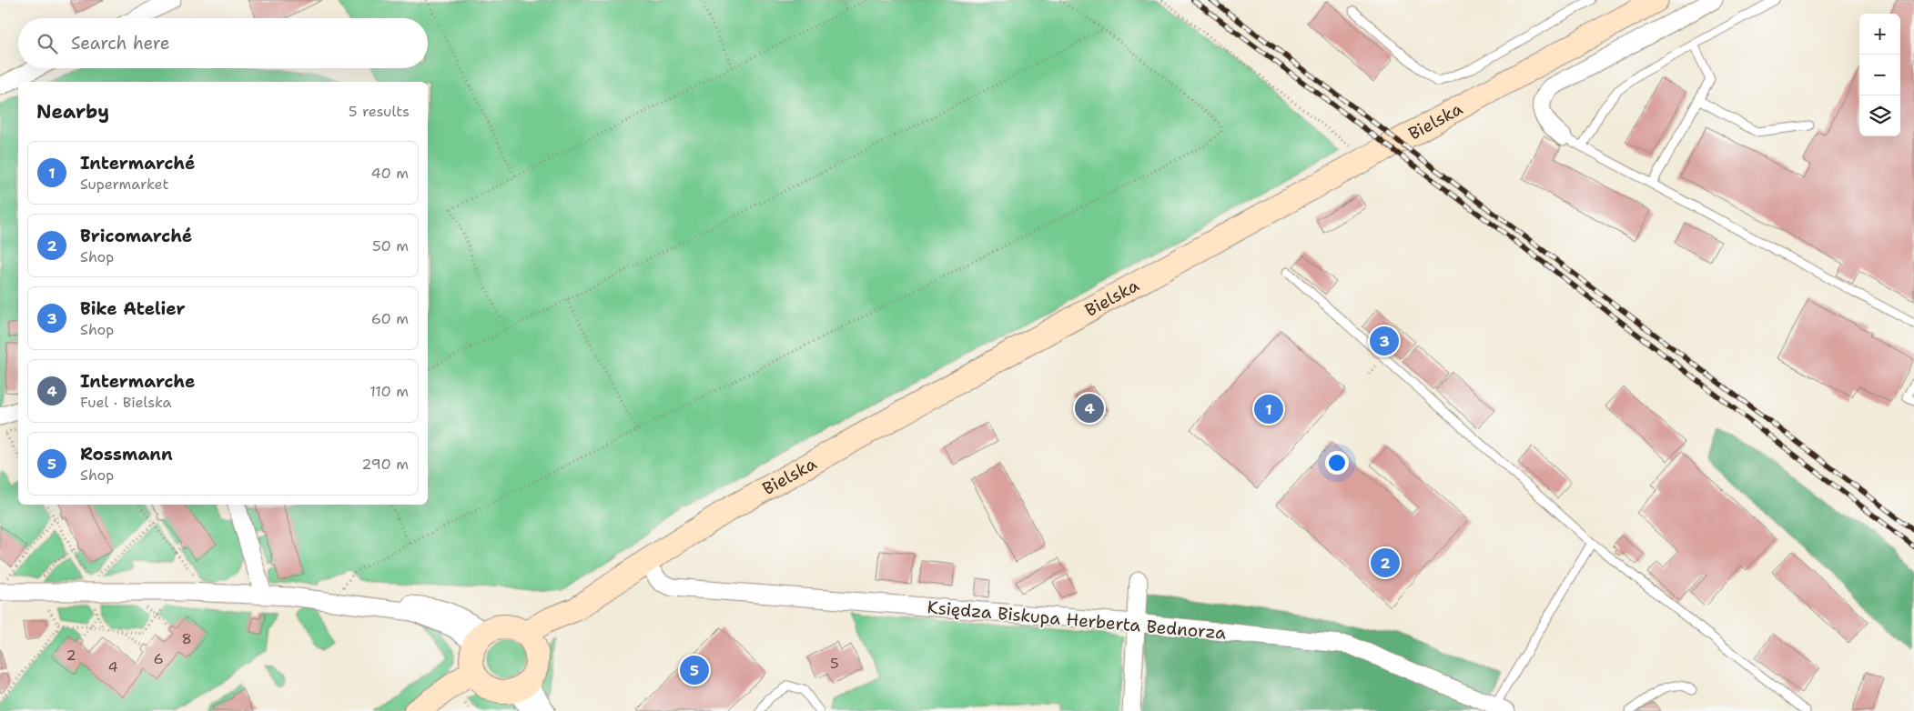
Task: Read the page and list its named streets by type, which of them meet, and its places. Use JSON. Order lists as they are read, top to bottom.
{
  "streets": {
    "main road": ["Bielska"],
    "street": ["Księdza Biskupa Herberta Bednorza"]
  },
  "crossings": [
    ["Bielska", "Księdza Biskupa Herberta Bednorza"]
  ],
  "house_numbers": [
    "8",
    "2",
    "6",
    "5",
    "4"
  ],
  "page": {
    "map_buttons": ["+", "−"],
    "search": "Search here",
    "heading": ["Nearby", "5 results"],
    "list": [
      {
        "mark": "1",
        "name": "Intermarché",
        "note": "Supermarket",
        "value": "40 m"
      },
      {
        "mark": "2",
        "name": "Bricomarché",
        "note": "Shop",
        "value": "50 m"
      },
      {
        "mark": "3",
        "name": "Bike Atelier",
        "note": "Shop",
        "value": "60 m"
      },
      {
        "mark": "4",
        "name": "Intermarche",
        "note": "Fuel · Bielska",
        "value": "110 m"
      },
      {
        "mark": "5",
        "name": "Rossmann",
        "note": "Shop",
        "value": "290 m"
      }
    ],
    "pins": [
      "3",
      "4",
      "1",
      "2",
      "5"
    ]
  }
}
